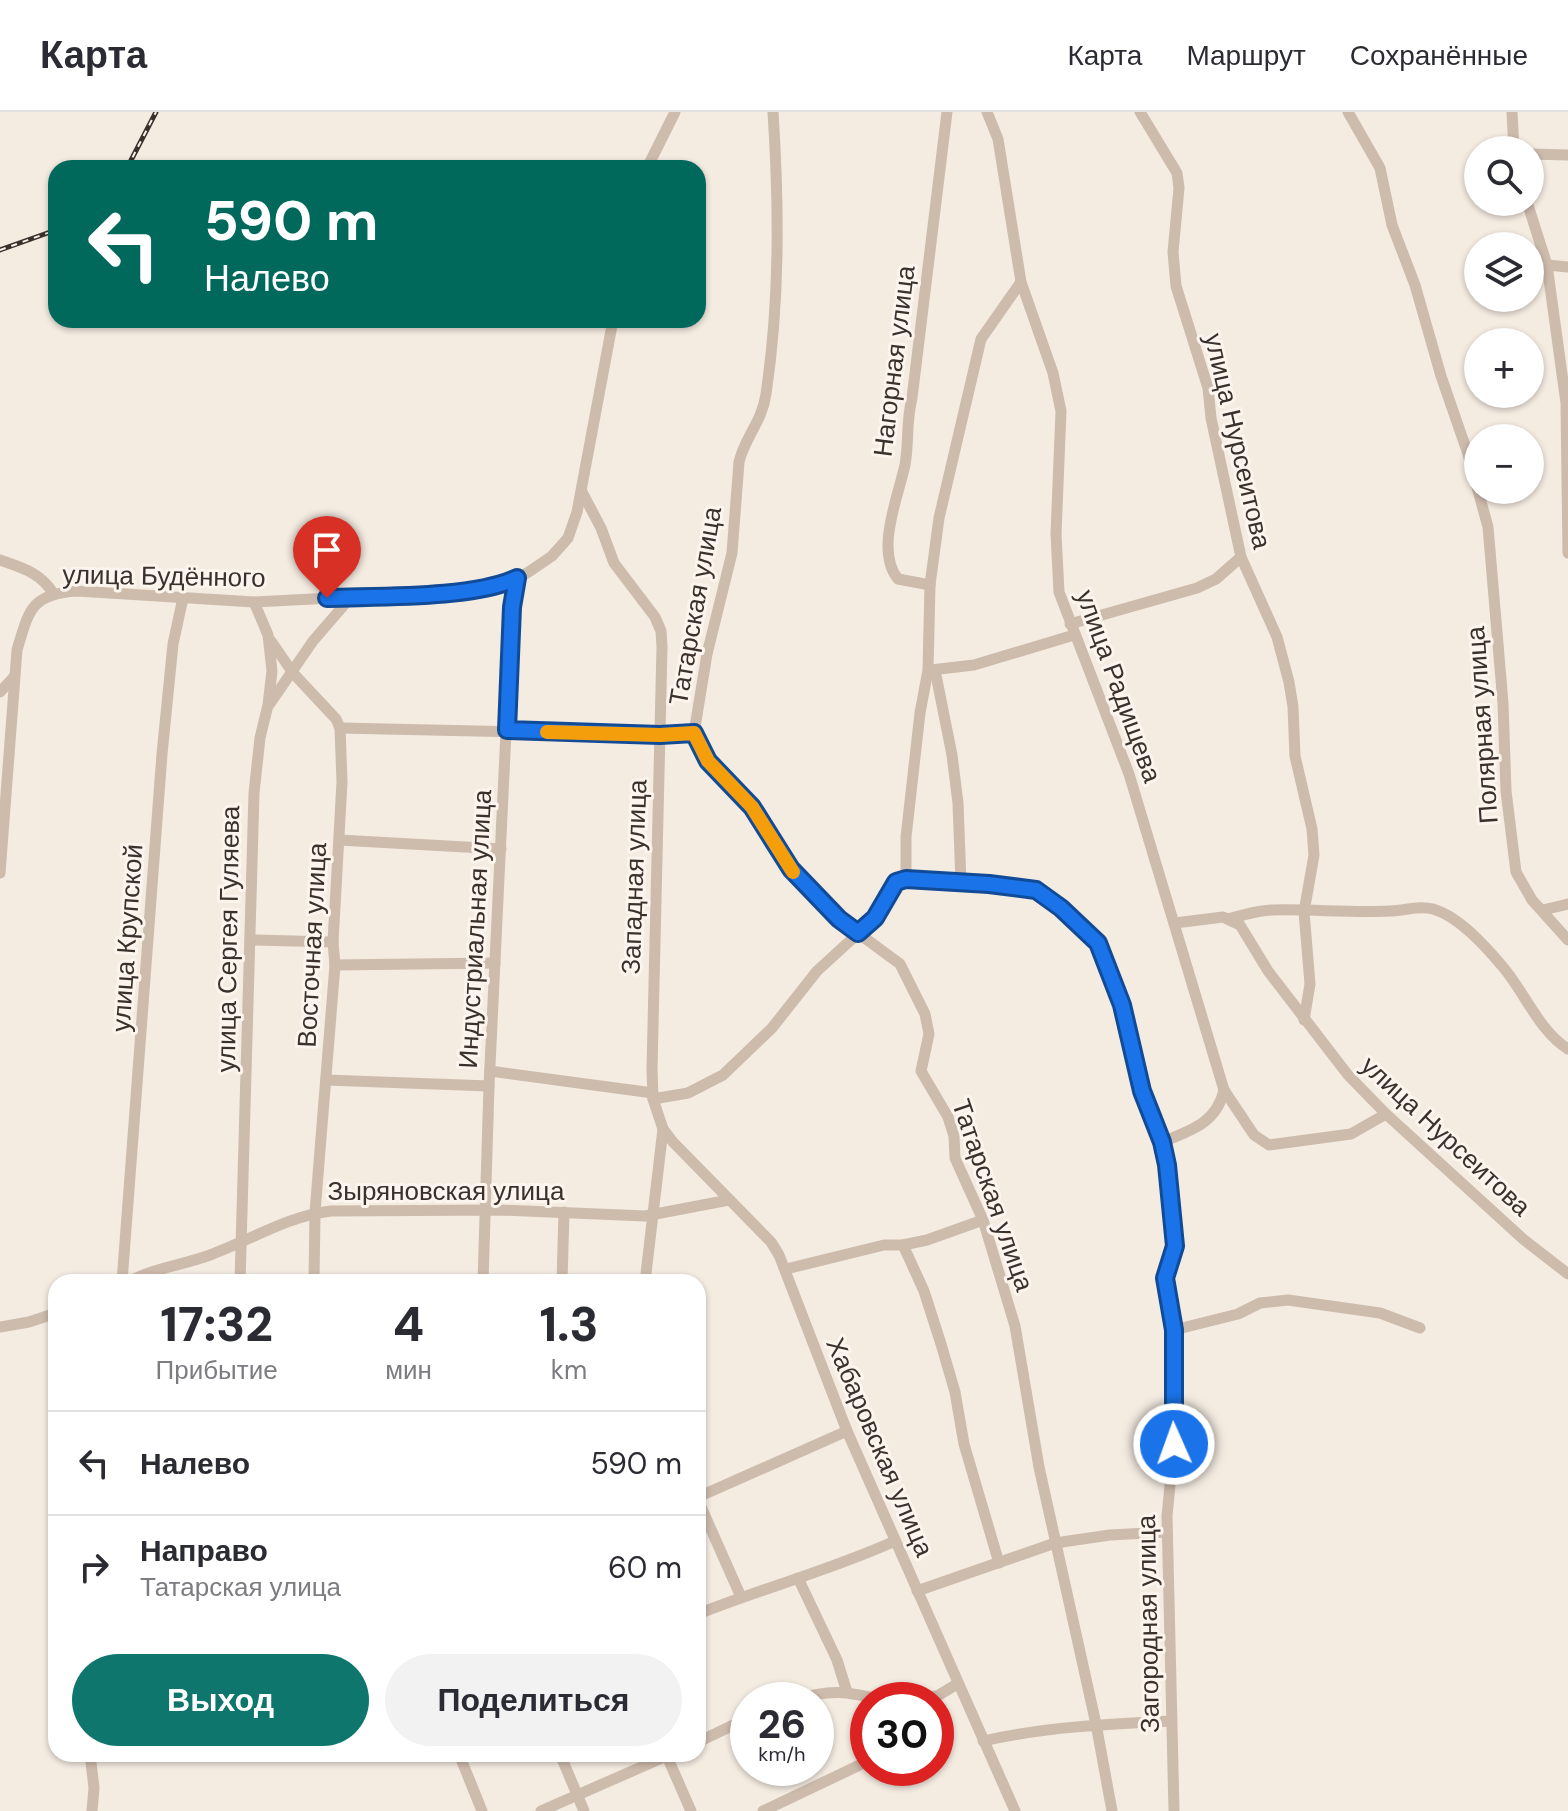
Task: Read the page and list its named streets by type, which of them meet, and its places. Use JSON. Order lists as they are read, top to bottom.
{
  "streets": {
    "street": [
      "Нагорная улица",
      "улица Нурсеитова",
      "улица Будённого",
      "Татарская улица",
      "улица Радищева",
      "Полярная улица",
      "Западная улица",
      "Индустриальная улица",
      "улица Крупской",
      "улица Сергея Гуляева",
      "Восточная улица",
      "Зыряновская улица",
      "Хабаровская улица",
      "Загородная улица"
    ]
  },
  "crossings": [
    ["улица Нурсеитова", "улица Радищева"],
    ["улица Будённого", "Западная улица"],
    ["улица Будённого", "Индустриальная улица"],
    ["улица Будённого", "улица Крупской"],
    ["улица Будённого", "улица Сергея Гуляева"],
    ["Западная улица", "Зыряновская улица"],
    ["Западная улица", "Хабаровская улица"],
    ["Индустриальная улица", "Зыряновская улица"],
    ["улица Сергея Гуляева", "Зыряновская улица"],
    ["Восточная улица", "Зыряновская улица"],
    ["Зыряновская улица", "Хабаровская улица"]
  ],
  "page": {
    "header": "Карта",
    "nav": ["Карта", "Маршрут", "Сохранённые"],
    "map_buttons": ["+", "−"],
    "turn": ["590 m", "Налево"],
    "eta": [
      "17:32",
      "Прибытие",
      "4",
      "мин",
      "1.3",
      "km"
    ],
    "list": [
      {
        "name": "Налево",
        "value": "590 m"
      },
      {
        "name": "Направо",
        "note": "Татарская улица",
        "value": "60 m"
      }
    ],
    "buttons": ["Выход", "Поделиться"],
    "speed": "26 km/h",
    "limit": "30"
  }
}
